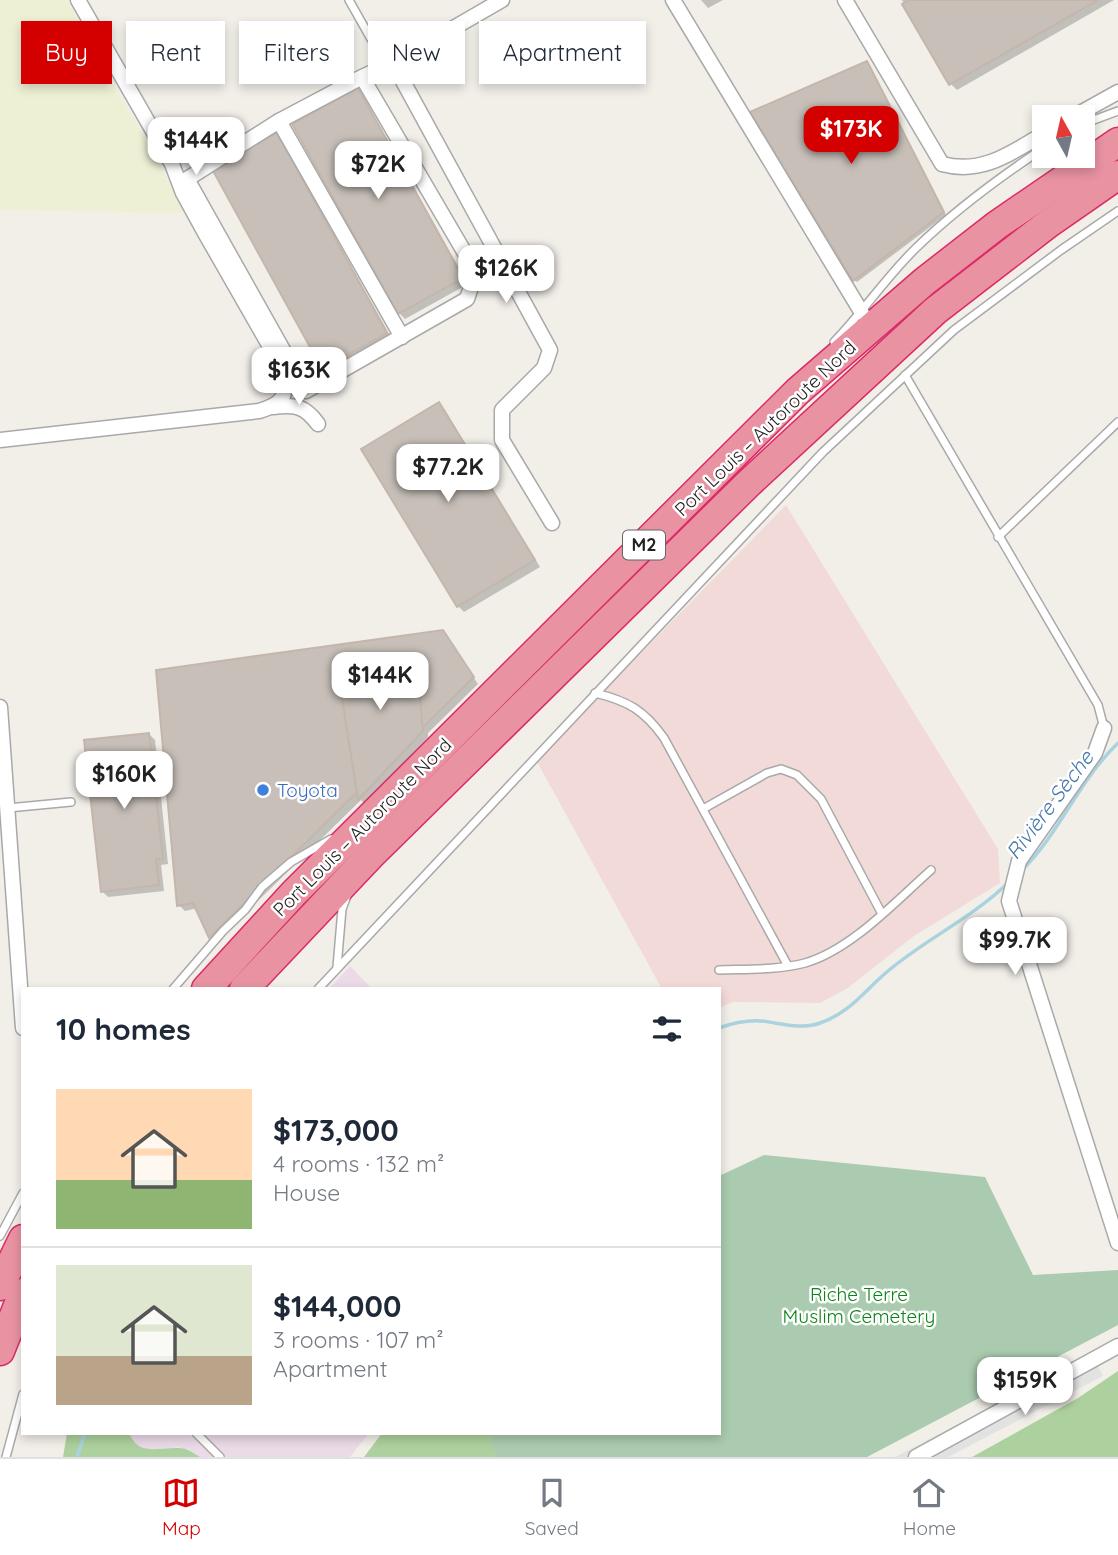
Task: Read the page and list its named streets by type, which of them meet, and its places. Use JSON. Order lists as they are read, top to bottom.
{
  "streets": {
    "highway": ["Port Louis – Autoroute Nord", "M2"]
  },
  "water": ["Rivière Sèche"],
  "parks": ["Riche Terre Muslim Cemetery"],
  "places": ["Toyota"],
  "north": "top",
  "page": {
    "chip": [
      "Buy",
      "Rent",
      "Filters",
      "New",
      "Apartment"
    ],
    "price": [
      "$173K",
      "$144K",
      "$72K",
      "$126K",
      "$163K",
      "$77.2K",
      "$144K",
      "$160K",
      "$99.7K",
      "$159K"
    ],
    "heading": "10 homes",
    "list": [
      {
        "name": "$173,000",
        "note": "4 rooms · 132 m² · House"
      },
      {
        "name": "$144,000",
        "note": "3 rooms · 107 m² · Apartment"
      }
    ],
    "tabs": ["Map", "Saved", "Home"]
  }
}
